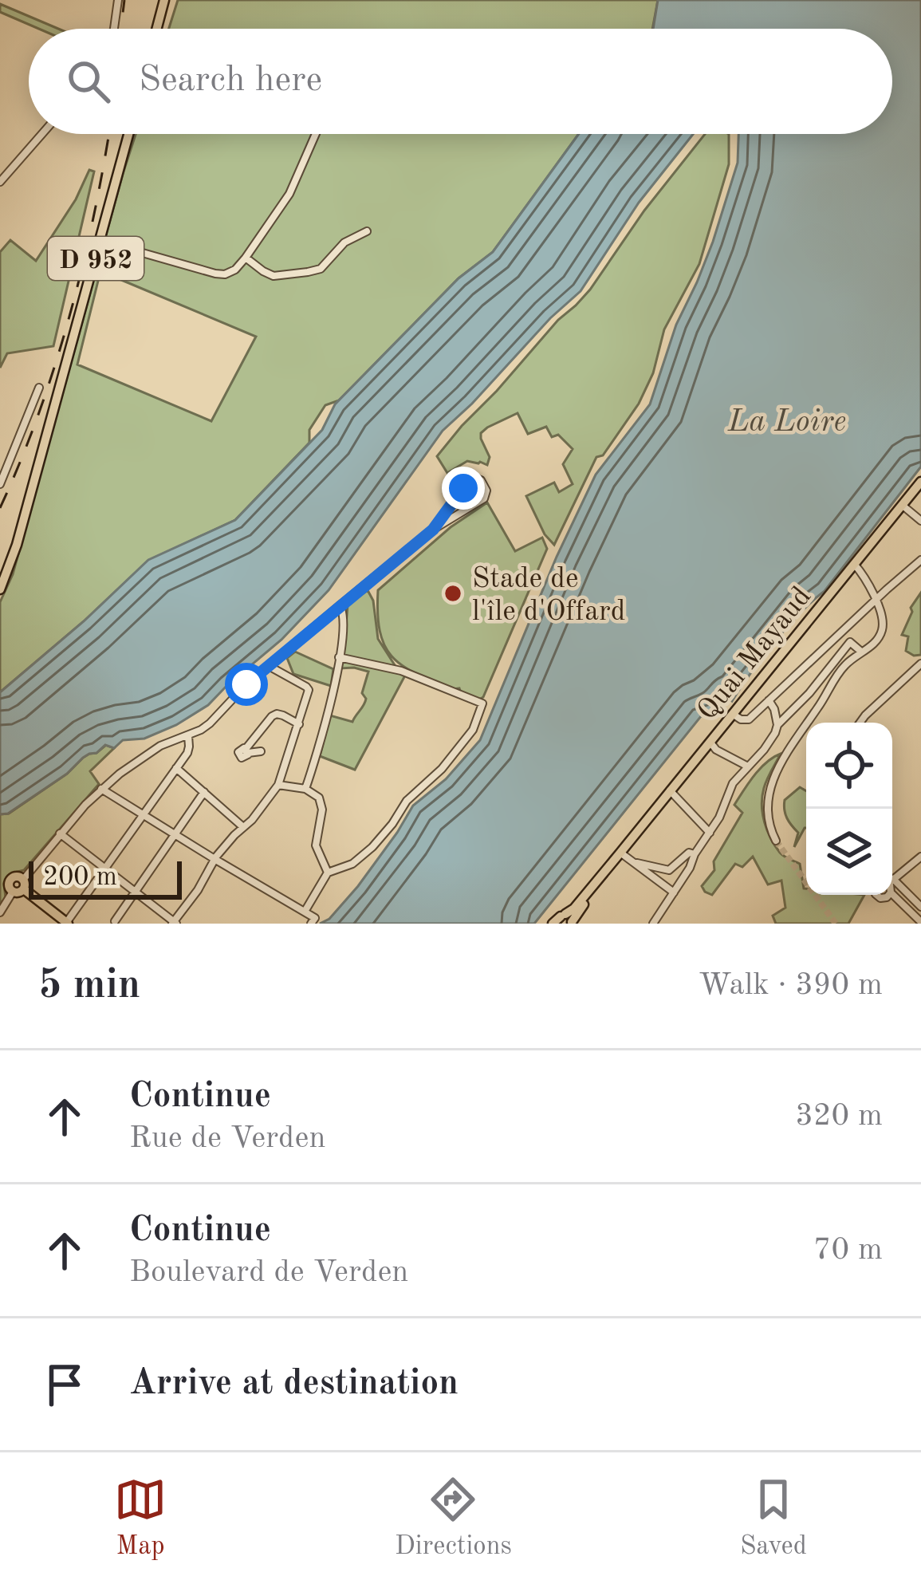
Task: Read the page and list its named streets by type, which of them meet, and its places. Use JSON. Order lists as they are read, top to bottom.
{
  "streets": {
    "main road": ["D 952", "Quai Mayaud"]
  },
  "water": ["La Loire"],
  "places": ["Stade de l'île d'Offard"],
  "scale_bar": "200 m",
  "page": {
    "search": "Search here",
    "scale": "200 m",
    "heading": ["5 min", "Walk · 390 m"],
    "list": [
      ["Continue", "Rue de Verden", "320 m"],
      ["Continue", "Boulevard de Verden", "70 m"],
      "Arrive at destination"
    ],
    "nav": ["Map", "Directions", "Saved"]
  }
}
